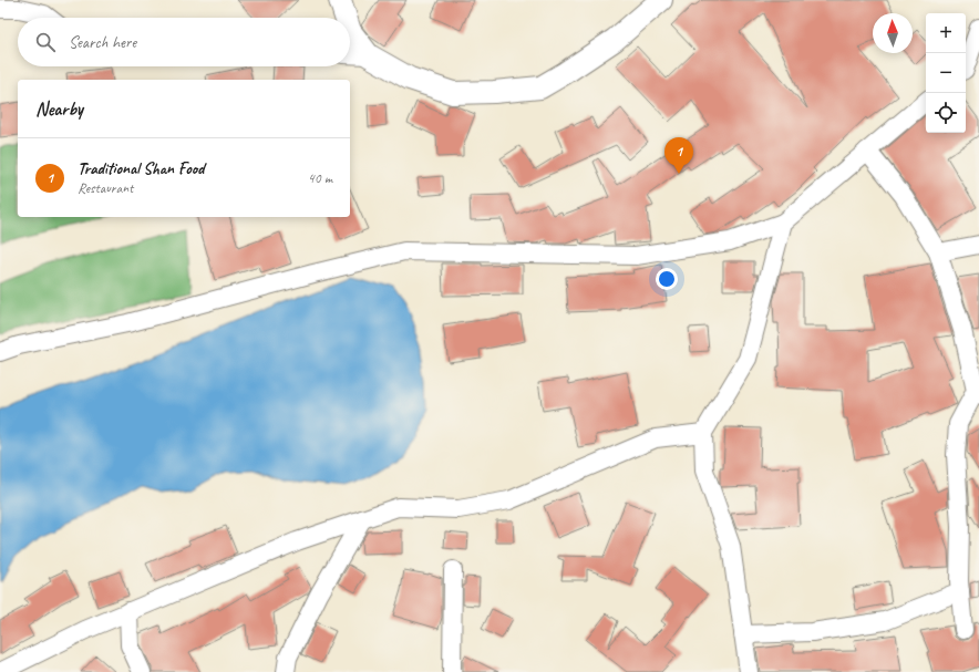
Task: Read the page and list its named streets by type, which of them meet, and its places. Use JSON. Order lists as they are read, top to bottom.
{
  "north": "top",
  "page": {
    "map_buttons": ["+", "−"],
    "search": "Search here",
    "heading": "Nearby",
    "pins": "1",
    "list": [
      {
        "mark": "1",
        "name": "Traditional Shan Food",
        "note": "Restaurant",
        "value": "40 m"
      }
    ]
  }
}
